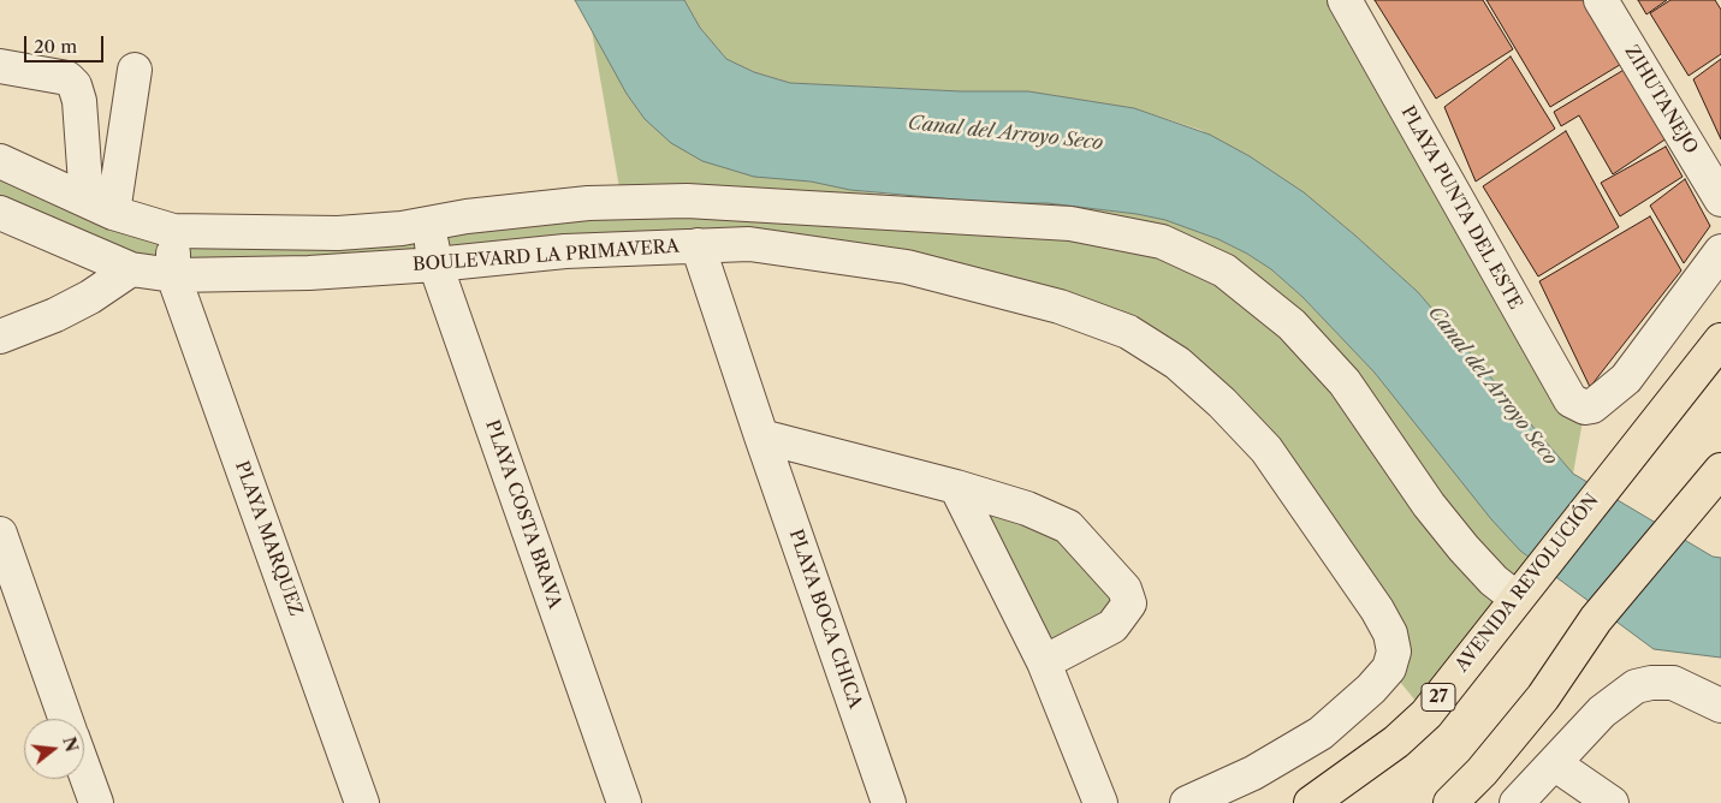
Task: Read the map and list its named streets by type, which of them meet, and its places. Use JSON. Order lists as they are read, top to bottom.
{
  "streets": {
    "main road": ["AVENIDA REVOLUCIÓN", "27"],
    "street": [
      "ZIHUTANEJO",
      "PLAYA PUNTA DEL ESTE",
      "BOULEVARD LA PRIMAVERA",
      "PLAYA COSTA BRAVA",
      "PLAYA MARQUEZ",
      "PLAYA BOCA CHICA"
    ]
  },
  "crossings": [
    ["BOULEVARD LA PRIMAVERA", "PLAYA COSTA BRAVA"],
    ["BOULEVARD LA PRIMAVERA", "PLAYA MARQUEZ"],
    ["BOULEVARD LA PRIMAVERA", "PLAYA BOCA CHICA"]
  ],
  "water": ["Canal del Arroyo Seco"],
  "scale_bar": "20 m",
  "north": "right"
}
